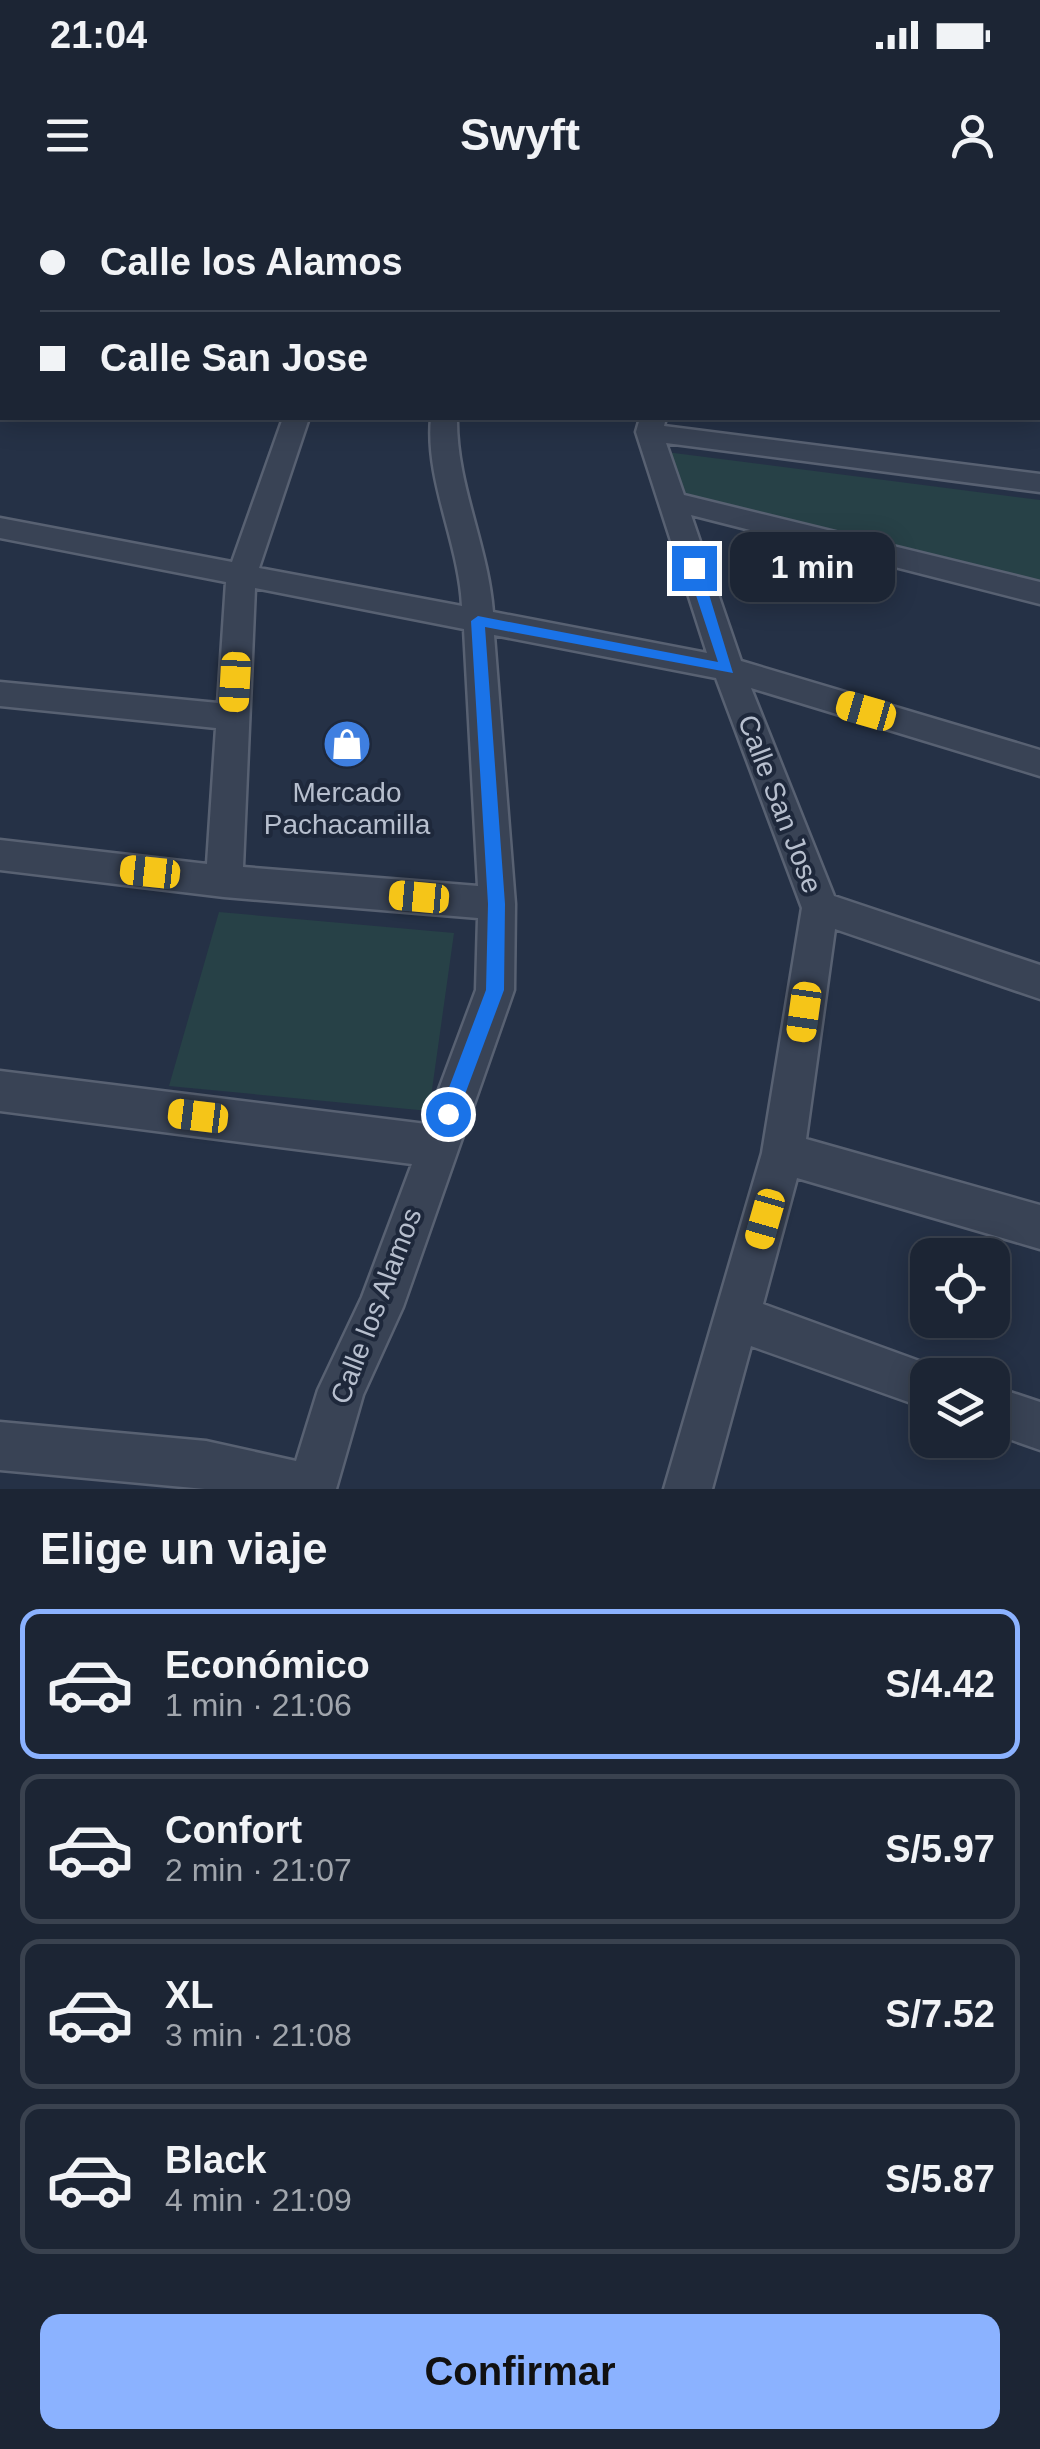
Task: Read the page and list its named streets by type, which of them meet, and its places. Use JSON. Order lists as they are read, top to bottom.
{
  "streets": {
    "street": ["Calle San Jose", "Calle los Alamos"]
  },
  "places": {
    "shop": ["Mercado Pachacamilla"]
  },
  "page": {
    "status": "21:04",
    "header": "Swyft",
    "banner": ["Calle los Alamos", "Calle San Jose"],
    "bubble": "1 min",
    "heading": "Elige un viaje",
    "list": [
      {
        "name": "Económico",
        "note": "1 min · 21:06",
        "value": "S/4.42"
      },
      {
        "name": "Confort",
        "note": "2 min · 21:07",
        "value": "S/5.97"
      },
      {
        "name": "XL",
        "note": "3 min · 21:08",
        "value": "S/7.52"
      },
      {
        "name": "Black",
        "note": "4 min · 21:09",
        "value": "S/5.87"
      }
    ],
    "buttons": "Confirmar"
  }
}
